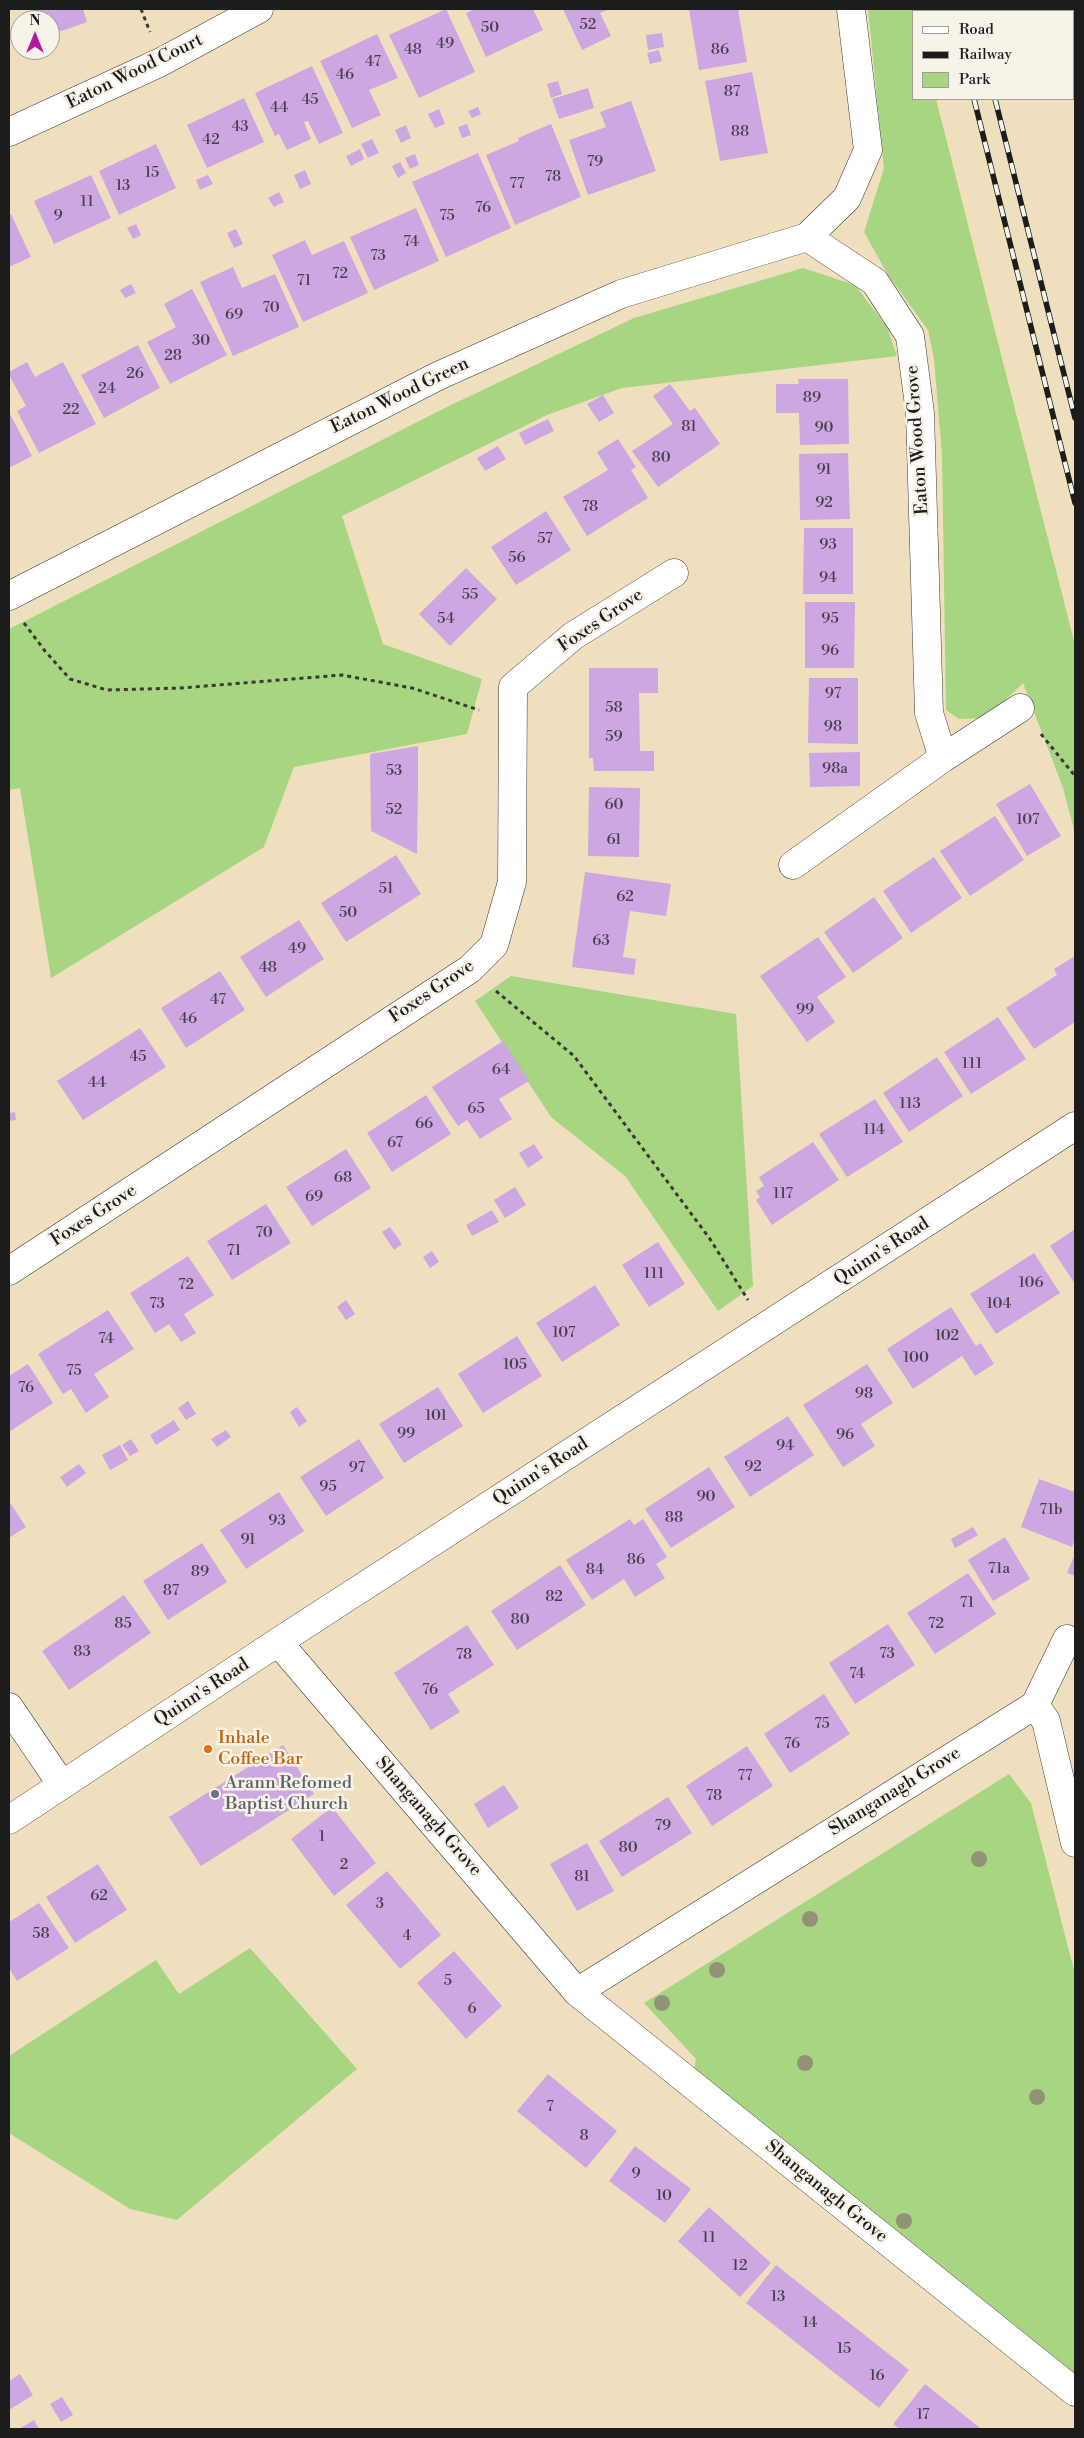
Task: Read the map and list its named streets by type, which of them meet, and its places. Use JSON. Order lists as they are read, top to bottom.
{
  "streets": {
    "street": [
      "Eaton Wood Court",
      "Eaton Wood Green",
      "Eaton Wood Grove",
      "Foxes Grove",
      "Quinn's Road",
      "Shanganagh Grove"
    ]
  },
  "crossings": [
    ["Eaton Wood Green", "Eaton Wood Grove"],
    ["Quinn's Road", "Shanganagh Grove"]
  ],
  "places": ["Inhale Coffee Bar", "Arann Refomed Baptist Church"],
  "house_numbers": [
    "52",
    "50",
    "49",
    "48",
    "86",
    "47",
    "46",
    "87",
    "45",
    "44",
    "43",
    "88",
    "42",
    "79",
    "15",
    "78",
    "77",
    "13",
    "11",
    "76",
    "9",
    "75",
    "74",
    "73",
    "72",
    "71",
    "70",
    "69",
    "30",
    "28",
    "26",
    "24",
    "89",
    "22",
    "81",
    "90",
    "80",
    "91",
    "92",
    "78",
    "57",
    "93",
    "56",
    "94",
    "55",
    "54",
    "95",
    "96",
    "97",
    "58",
    "98",
    "59",
    "98a",
    "53",
    "60",
    "52",
    "107",
    "61",
    "51",
    "62",
    "50",
    "63",
    "49",
    "48",
    "47",
    "99",
    "46",
    "45",
    "111",
    "64",
    "44",
    "113",
    "65",
    "66",
    "114",
    "67",
    "68",
    "117",
    "69",
    "70",
    "71",
    "111",
    "106",
    "72",
    "73",
    "104",
    "107",
    "102",
    "74",
    "100",
    "105",
    "75",
    "76",
    "98",
    "101",
    "99",
    "96",
    "94",
    "92",
    "97",
    "95",
    "90",
    "71b",
    "88",
    "93",
    "91",
    "86",
    "71a",
    "84",
    "89",
    "87",
    "82",
    "71",
    "80",
    "85",
    "72",
    "83",
    "73",
    "78",
    "74",
    "76",
    "75",
    "76",
    "77",
    "78",
    "79",
    "1",
    "80",
    "2",
    "81",
    "62",
    "3",
    "58",
    "4",
    "5",
    "6",
    "7",
    "8",
    "9",
    "10",
    "11",
    "12",
    "13",
    "14",
    "15",
    "16",
    "17"
  ],
  "legend": ["Road", "Railway", "Park"],
  "north": "top"
}
